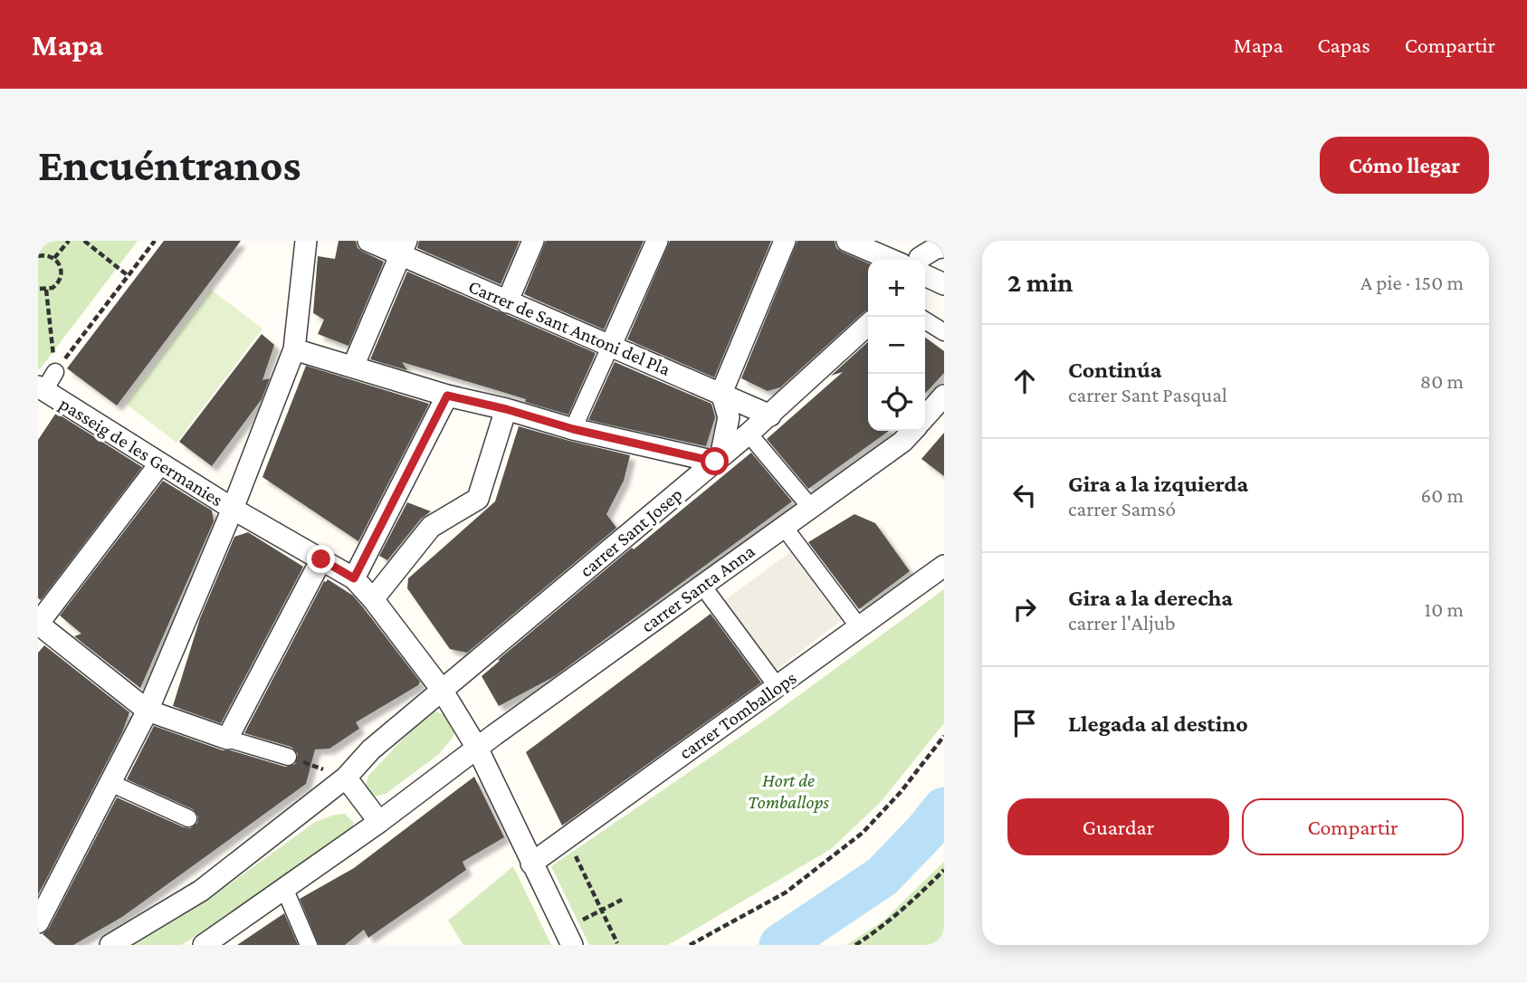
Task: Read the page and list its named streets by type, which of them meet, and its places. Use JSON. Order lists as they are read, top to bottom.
{
  "streets": {
    "street": [
      "Carrer de Sant Antoni del Pla",
      "passeig de les Germanies",
      "carrer Sant Josep",
      "carrer Santa Anna",
      "carrer Tomballops"
    ]
  },
  "crossings": [
    ["Carrer de Sant Antoni del Pla", "carrer Sant Josep"]
  ],
  "parks": ["Hort de Tomballops"],
  "page": {
    "header": "Mapa",
    "nav": ["Mapa", "Capas", "Compartir"],
    "buttons": [
      "Cómo llegar",
      ["Guardar", "Compartir"]
    ],
    "title": "Encuéntranos",
    "heading": ["2 min", "A pie · 150 m"],
    "map_buttons": ["+", "−"],
    "list": [
      ["Continúa", "carrer Sant Pasqual", "80 m"],
      ["Gira a la izquierda", "carrer Samsó", "60 m"],
      ["Gira a la derecha", "carrer l'Aljub", "10 m"],
      "Llegada al destino"
    ]
  }
}
